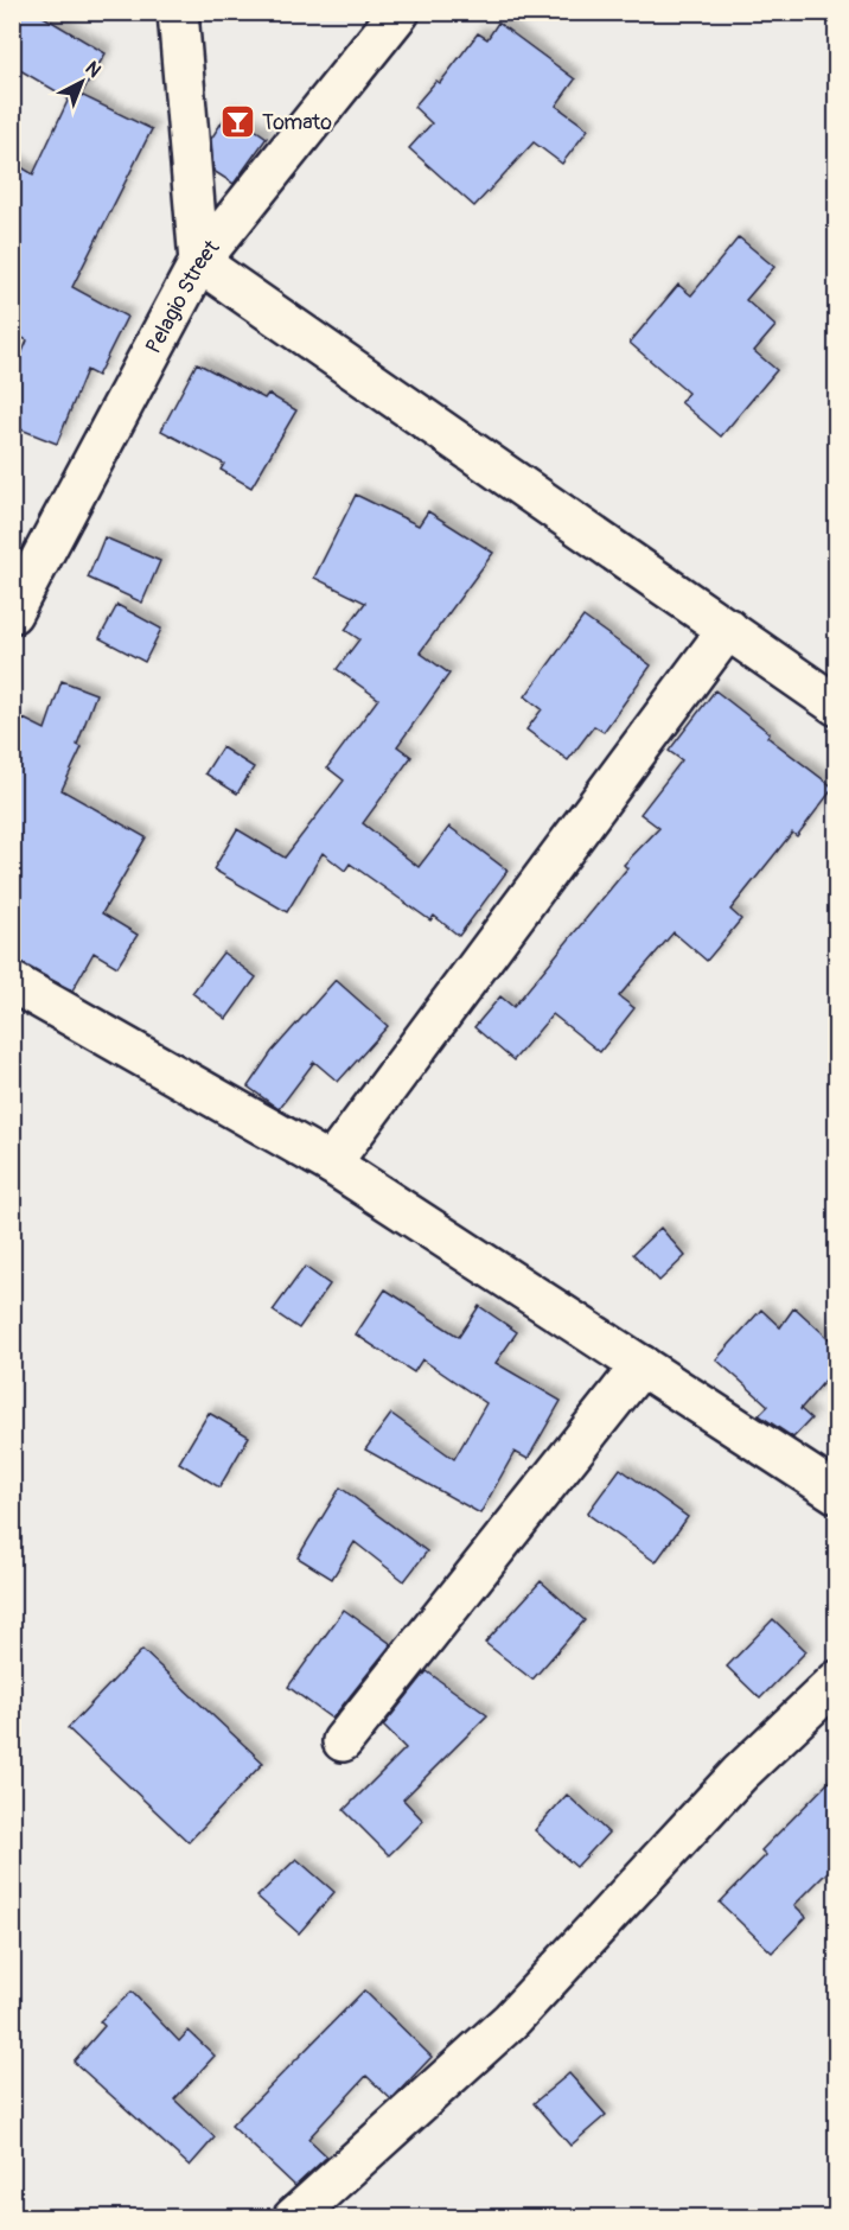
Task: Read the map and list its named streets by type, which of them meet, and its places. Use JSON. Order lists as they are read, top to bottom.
{
  "streets": {
    "street": ["Pelagio Street"]
  },
  "places": {
    "bar": ["Tomato"]
  },
  "north": "top right"
}
